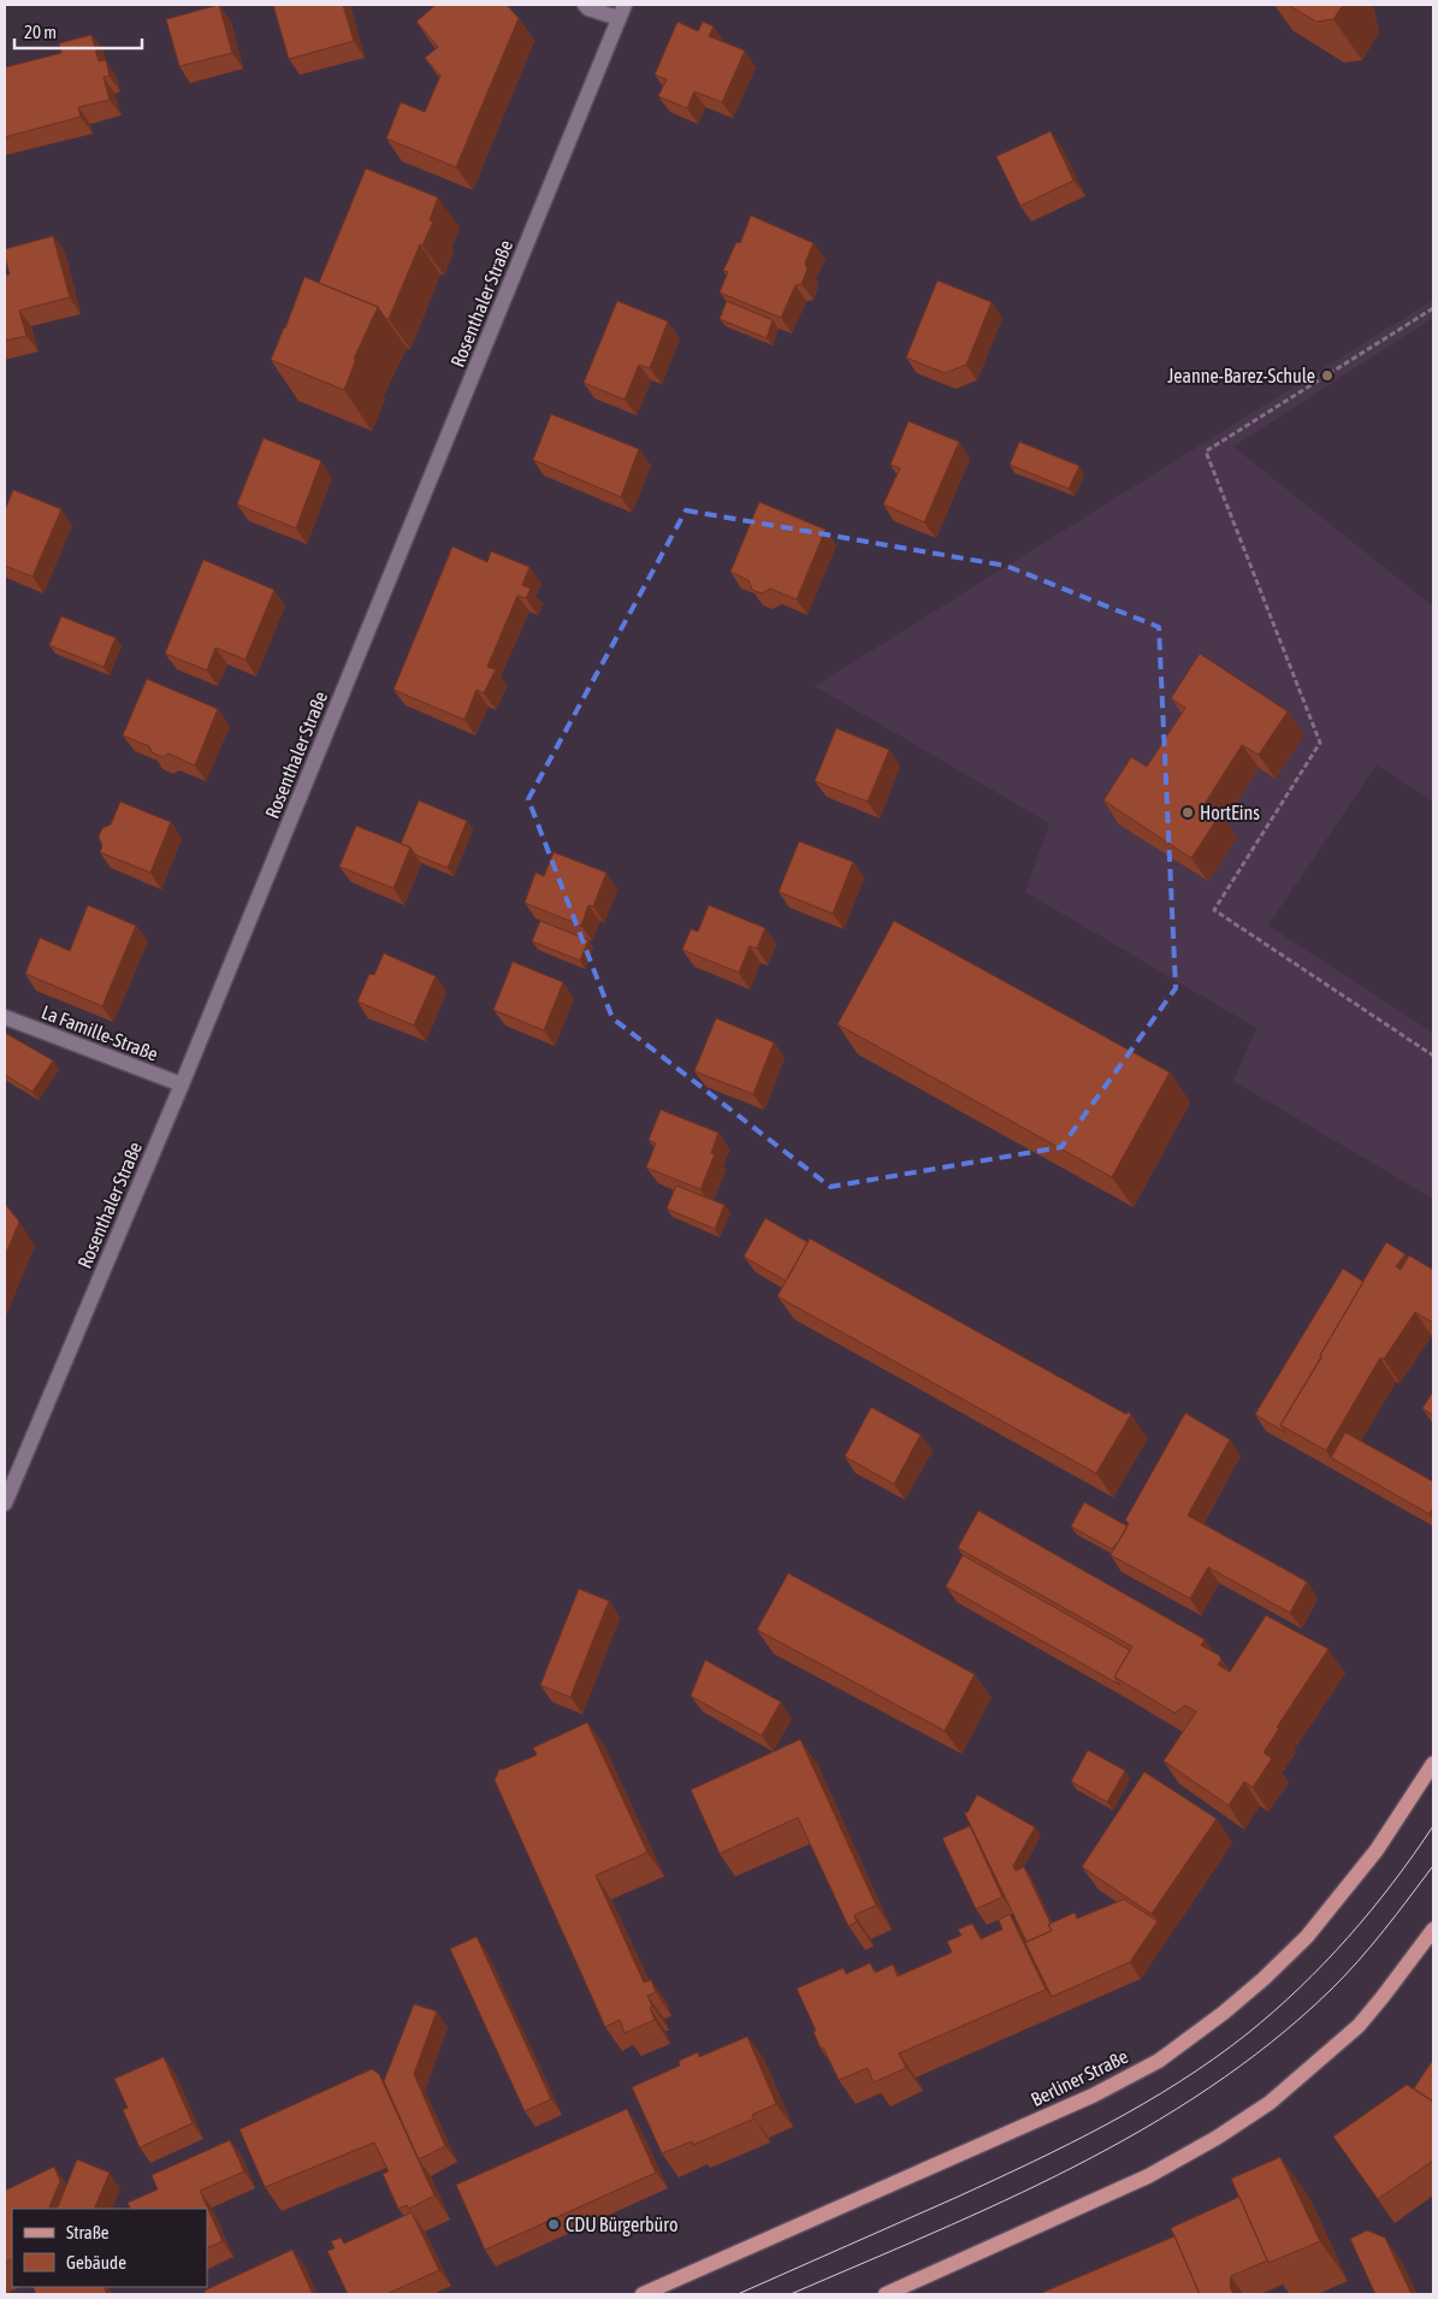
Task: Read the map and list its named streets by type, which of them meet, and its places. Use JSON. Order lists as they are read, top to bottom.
{
  "streets": {
    "main road": ["Berliner Straße"],
    "street": ["Rosenthaler Straße", "La Famille-Straße"]
  },
  "crossings": [
    ["Rosenthaler Straße", "La Famille-Straße"]
  ],
  "places": ["Jeanne-Barez-Schule", "HortEins", "CDU Bürgerbüro"],
  "legend": ["Straße", "Gebäude"],
  "scale_bar": "20 m"
}
